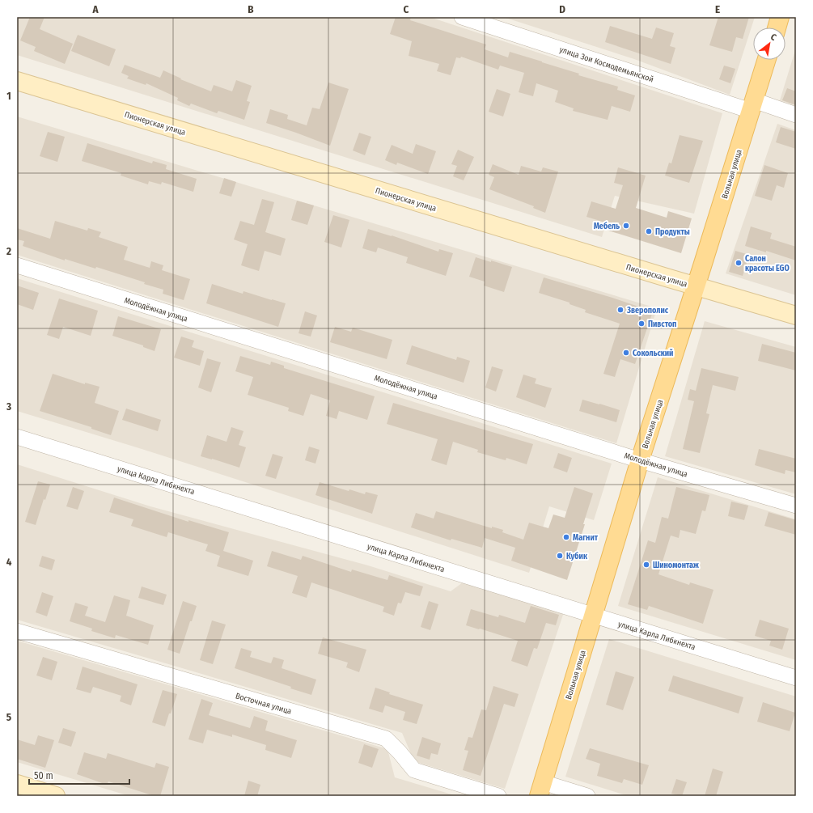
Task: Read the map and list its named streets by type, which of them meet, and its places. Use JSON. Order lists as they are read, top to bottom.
{
  "streets": {
    "main road": ["Вольная улица"],
    "street": [
      "улица Зои Космодемьянской",
      "Пионерская улица",
      "Молодёжная улица",
      "улица Карла Либкнехта",
      "Восточная улица"
    ]
  },
  "crossings": [
    ["улица Зои Космодемьянской", "Вольная улица"],
    ["Пионерская улица", "Вольная улица"],
    ["Вольная улица", "Молодёжная улица"],
    ["Вольная улица", "улица Карла Либкнехта"]
  ],
  "places": [
    "Мебель",
    "Продукты",
    "Салон красоты EGO",
    "Зверополис",
    "Пивстоп",
    "Сокольский",
    "Магнит",
    "Кубик",
    "Шиномонтаж"
  ],
  "scale_bar": "50 m",
  "north": "top right",
  "grid": {
    "columns": [
      "A",
      "B",
      "C",
      "D",
      "E"
    ],
    "rows": [
      "1",
      "2",
      "3",
      "4",
      "5"
    ]
  }
}
